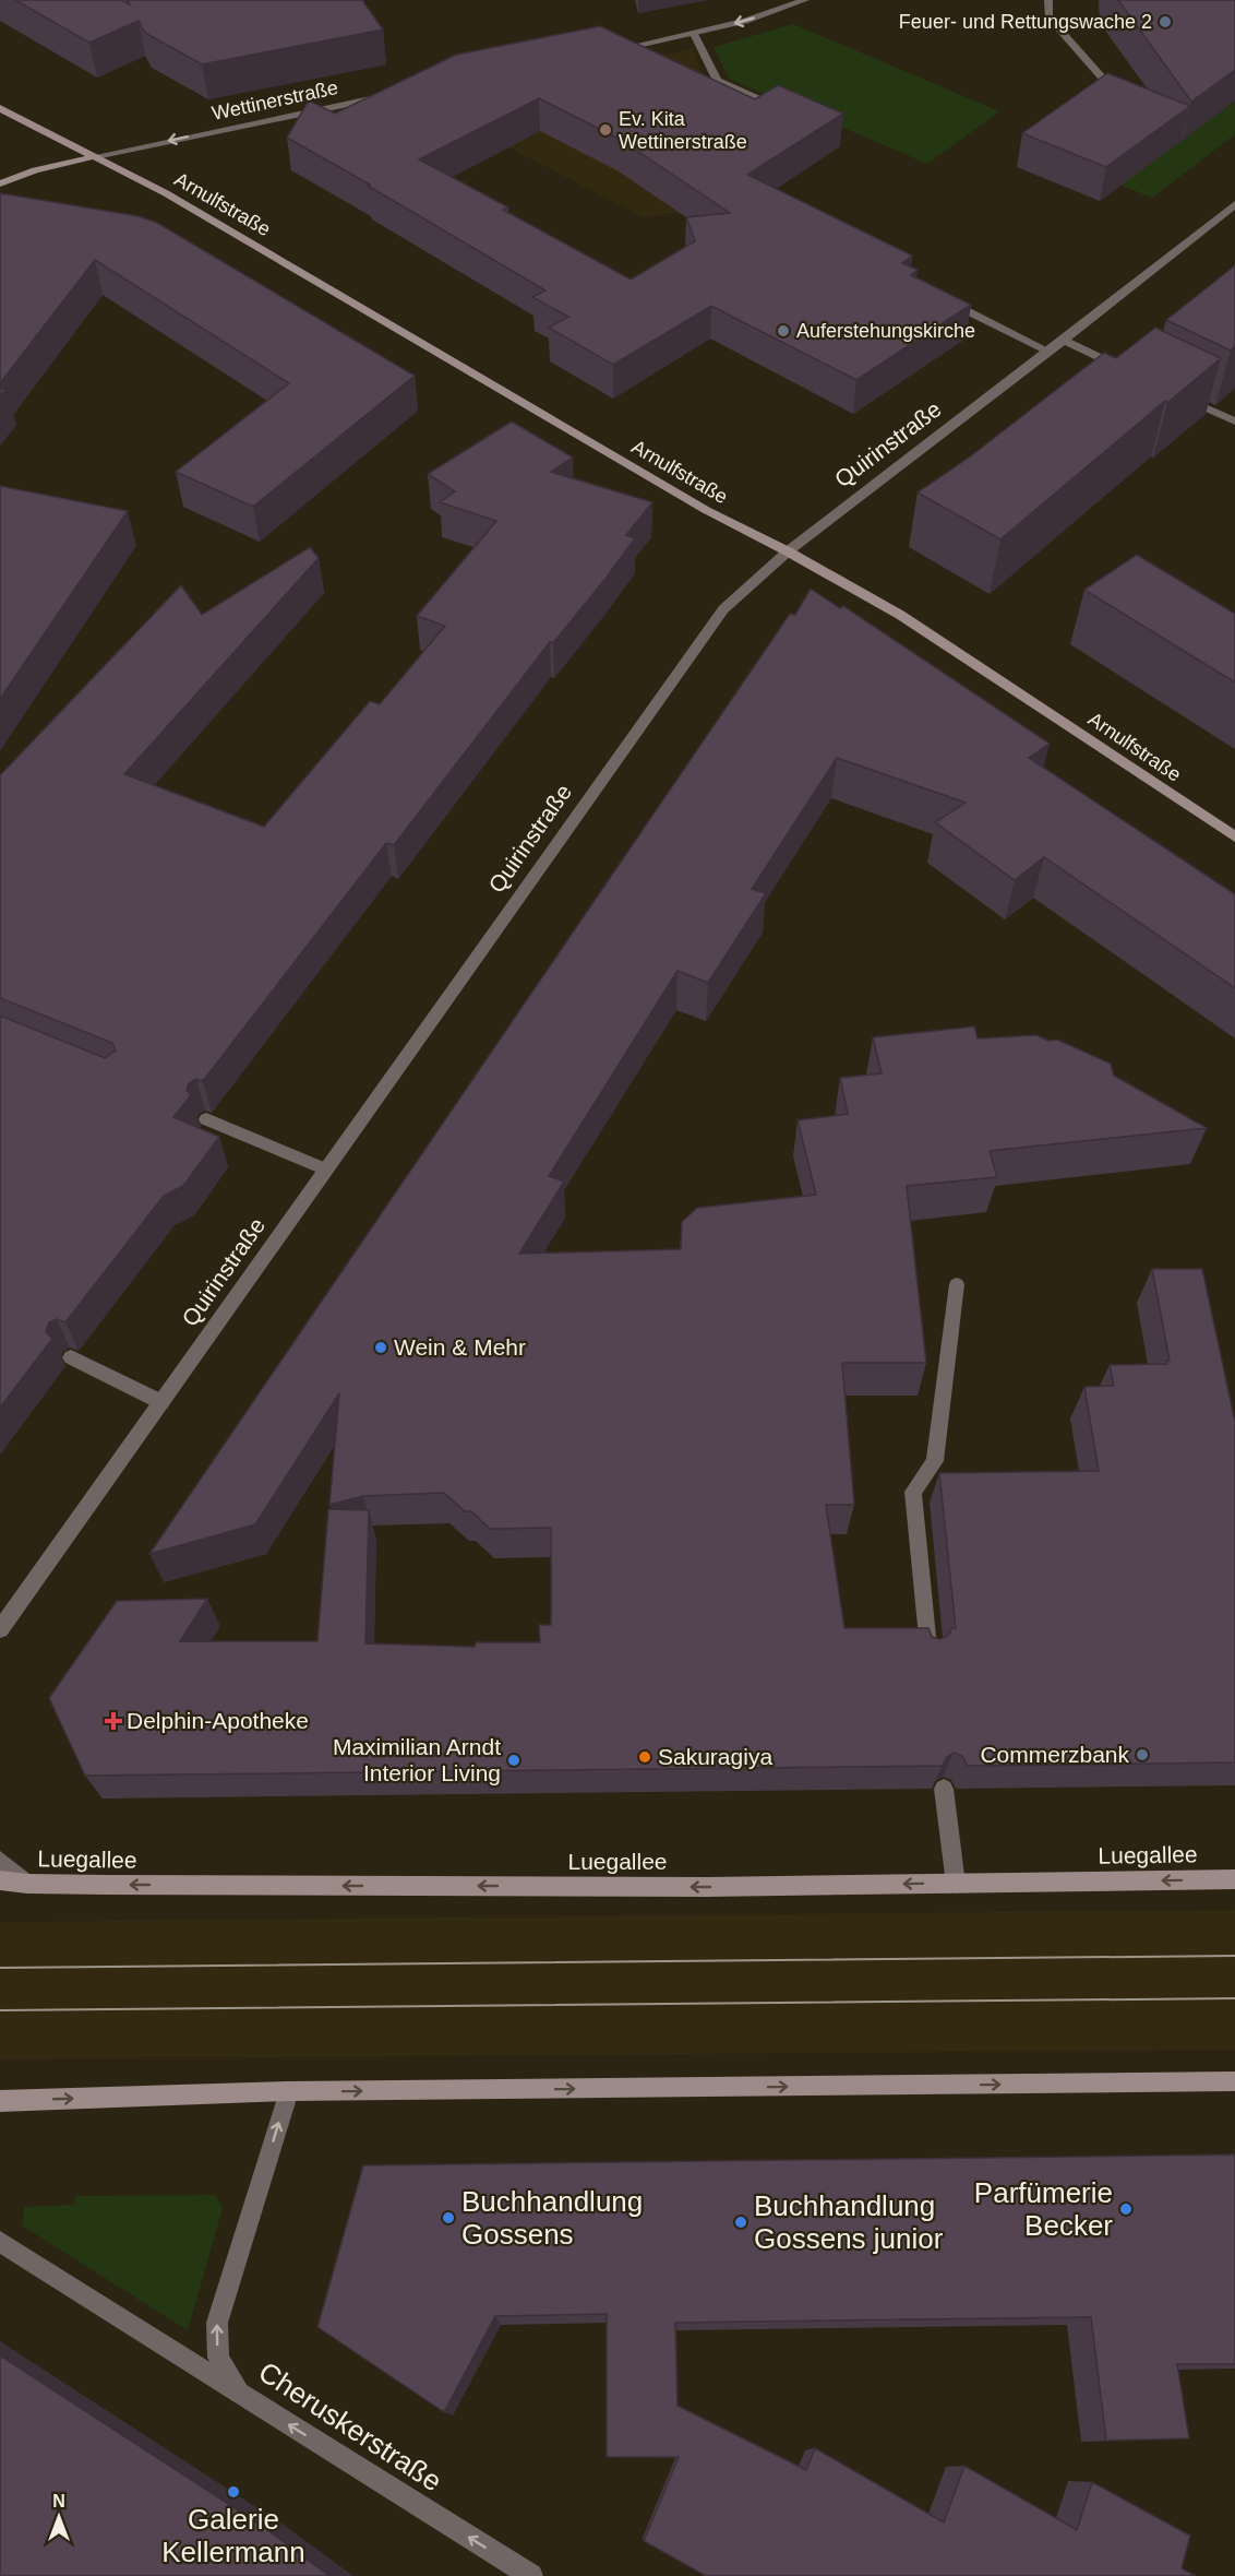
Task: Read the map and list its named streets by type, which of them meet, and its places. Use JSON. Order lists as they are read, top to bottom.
{
  "streets": {
    "main road": ["Arnulfstraße", "Luegallee"],
    "street": ["Wettinerstraße", "Quirinstraße", "Cheruskerstraße"]
  },
  "crossings": [
    ["Wettinerstraße", "Arnulfstraße"],
    ["Arnulfstraße", "Quirinstraße"]
  ],
  "one_way": ["Wettinerstraße", "Luegallee", "Cheruskerstraße"],
  "places": {
    "other": [
      "Feuer- und Rettungswache 2",
      "Ev. Kita Wettinerstraße",
      "Auferstehungskirche",
      "Wein & Mehr",
      "Commerzbank",
      "Sakuragiya",
      "Maximilian Arndt Interior Living",
      "Parfümerie Becker",
      "Buchhandlung Gossens",
      "Buchhandlung Gossens junior",
      "Galerie Kellermann"
    ],
    "health": ["Delphin-Apotheke"]
  },
  "north": "top"
}
